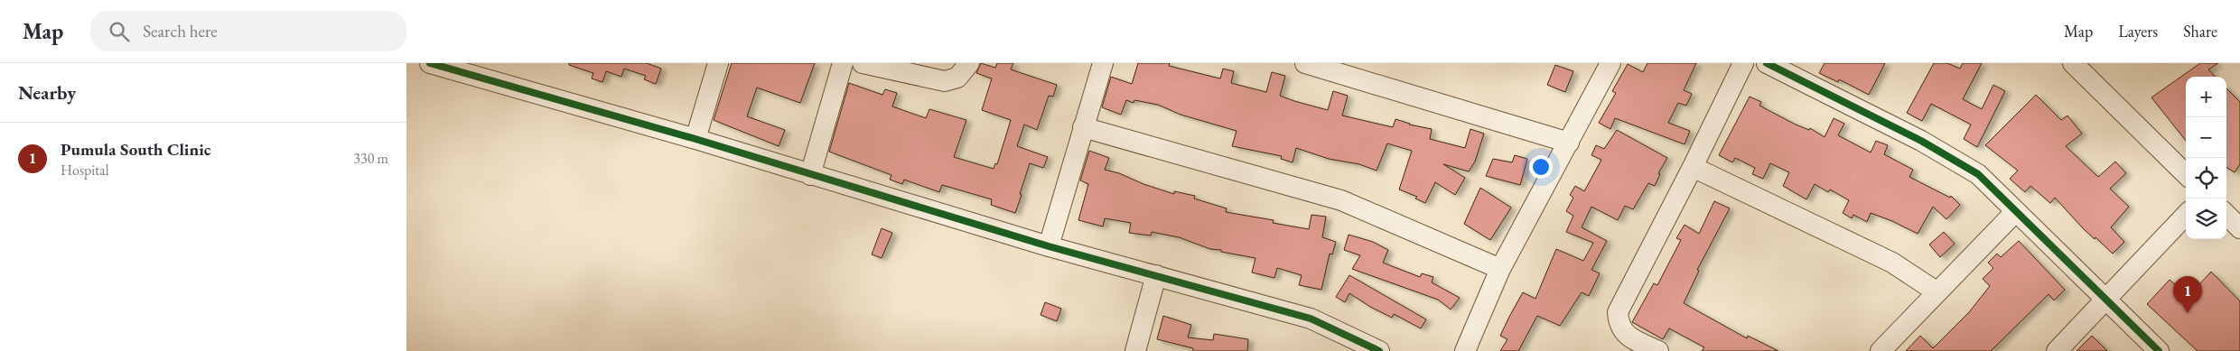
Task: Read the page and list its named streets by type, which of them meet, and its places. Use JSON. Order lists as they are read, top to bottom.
{
  "page": {
    "header": "Map",
    "search": "Search here",
    "nav": ["Map", "Layers", "Share"],
    "heading": "Nearby",
    "map_buttons": ["+", "−"],
    "list": [
      {
        "mark": "1",
        "name": "Pumula South Clinic",
        "note": "Hospital",
        "value": "330 m"
      }
    ],
    "pins": "1"
  }
}
